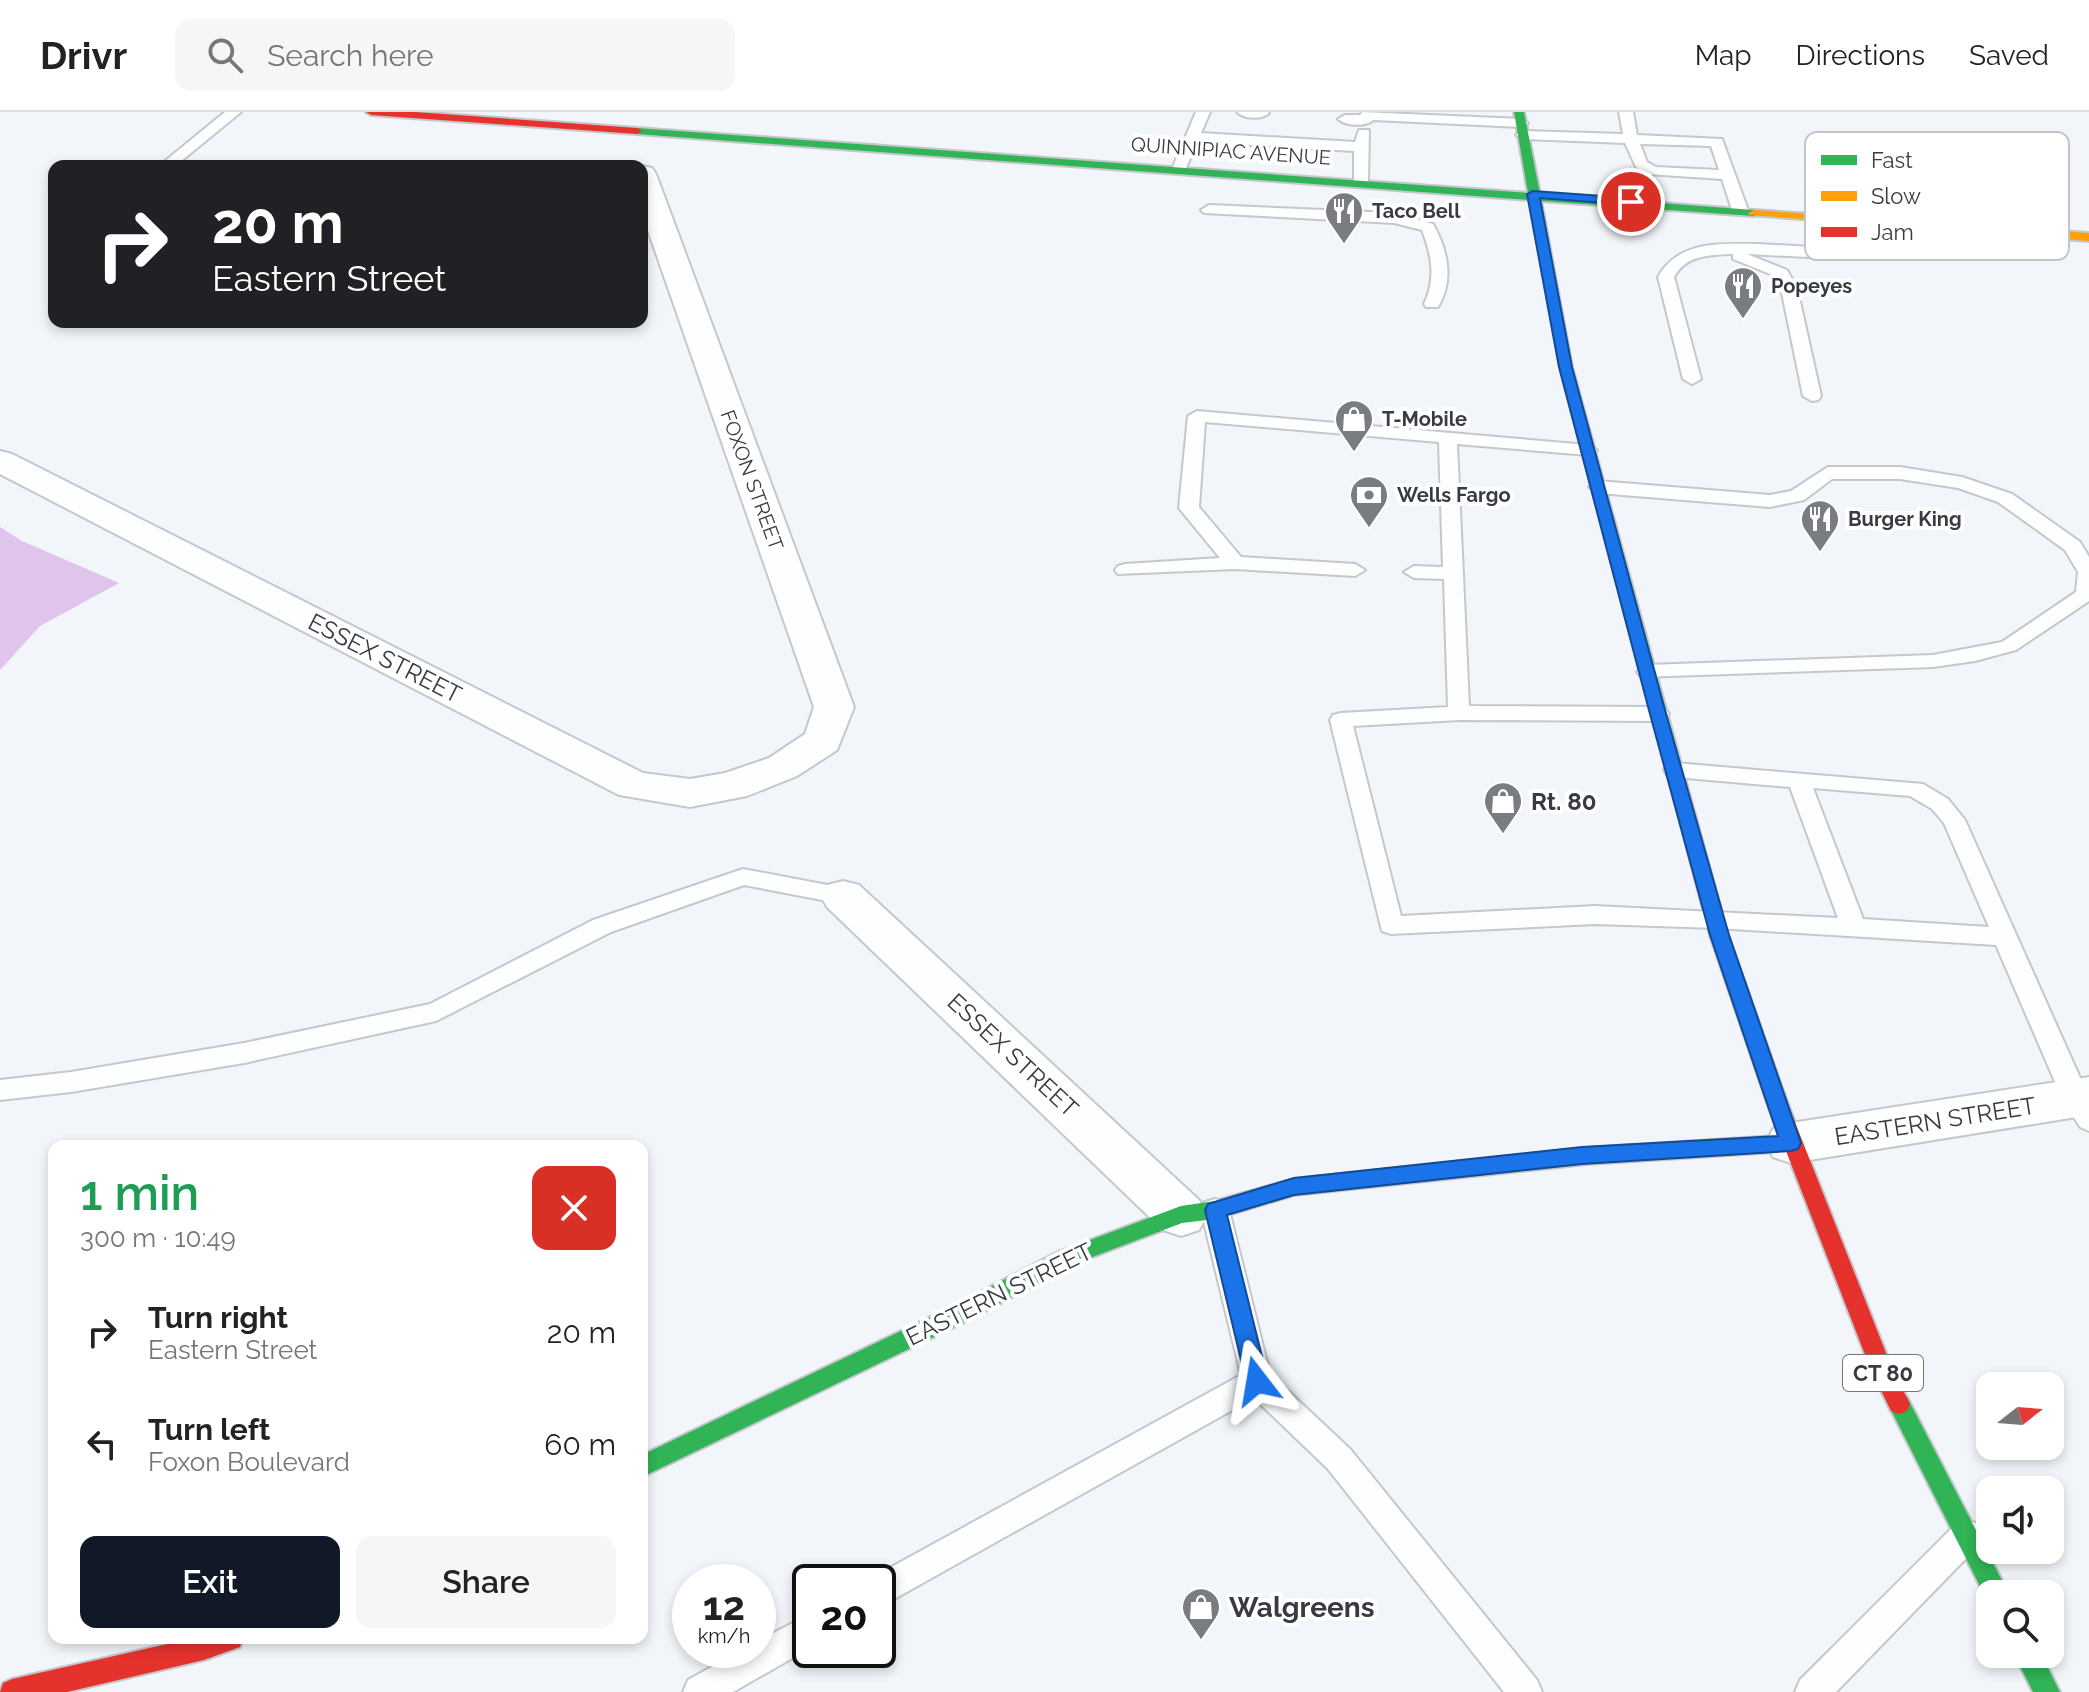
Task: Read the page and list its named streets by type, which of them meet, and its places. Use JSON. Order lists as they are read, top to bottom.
{
  "streets": {
    "main road": ["QUINNIPIAC AVENUE", "EASTERN STREET", "CT 80"],
    "street": ["FOXON STREET", "ESSEX STREET"]
  },
  "crossings": [
    ["QUINNIPIAC AVENUE", "CT 80"],
    ["FOXON STREET", "ESSEX STREET"],
    ["ESSEX STREET", "EASTERN STREET"],
    ["EASTERN STREET", "CT 80"]
  ],
  "places": {
    "restaurant": ["Taco Bell", "Popeyes", "Burger King"],
    "shop": ["T-Mobile", "Rt. 80", "Walgreens"],
    "bank": ["Wells Fargo"]
  },
  "legend": ["Fast", "Slow", "Jam"],
  "north": "right",
  "page": {
    "header": "Drivr",
    "search": "Search here",
    "nav": ["Map", "Directions", "Saved"],
    "turn": ["20 m", "Eastern Street"],
    "heading": ["1 min", "300 m · 10:49"],
    "list": [
      {
        "name": "Turn right",
        "note": "Eastern Street",
        "value": "20 m"
      },
      {
        "name": "Turn left",
        "note": "Foxon Boulevard",
        "value": "60 m"
      }
    ],
    "buttons": ["Exit", "Share"],
    "speed": "12 km/h",
    "limit": "20"
  }
}
